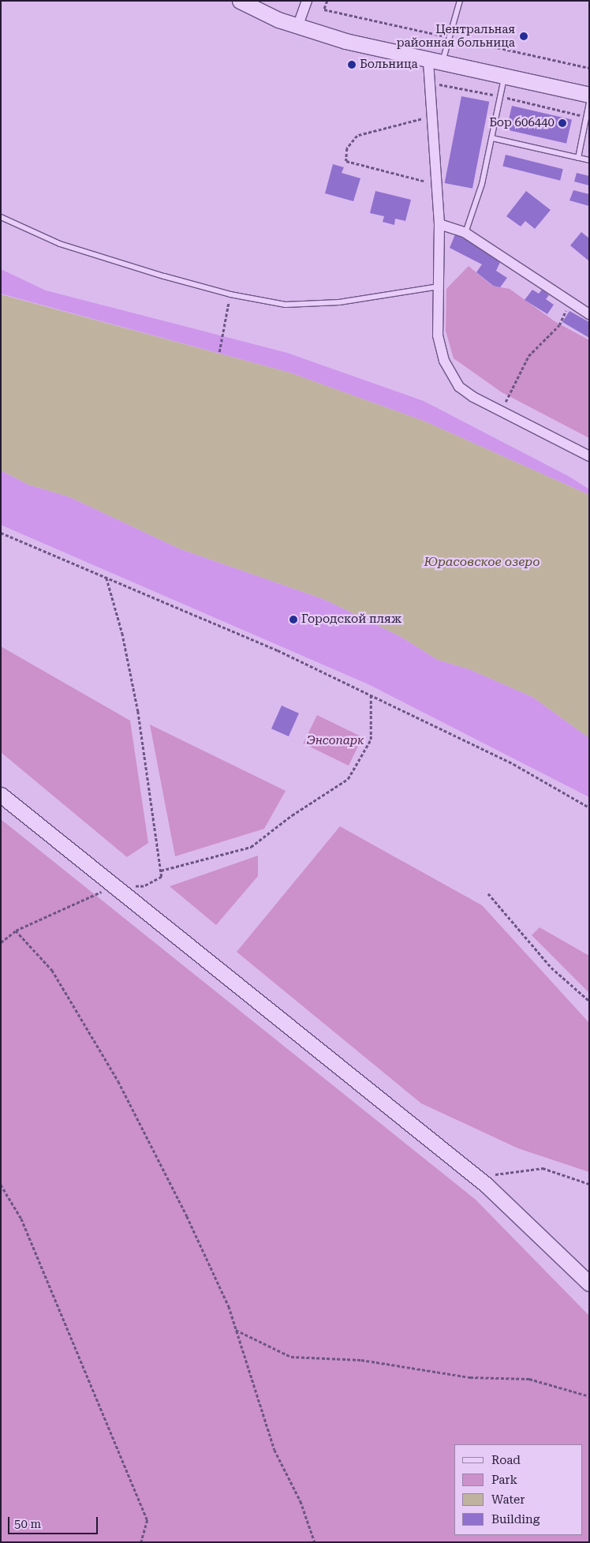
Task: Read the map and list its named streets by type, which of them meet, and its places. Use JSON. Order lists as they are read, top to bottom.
{
  "water": ["Юрасовское озеро"],
  "parks": ["Энсопарк"],
  "places": [
    "Центральная районная больница",
    "Больница",
    "Бор 606440",
    "Городской пляж"
  ],
  "legend": [
    "Road",
    "Park",
    "Water",
    "Building"
  ],
  "scale_bar": "50 m"
}
